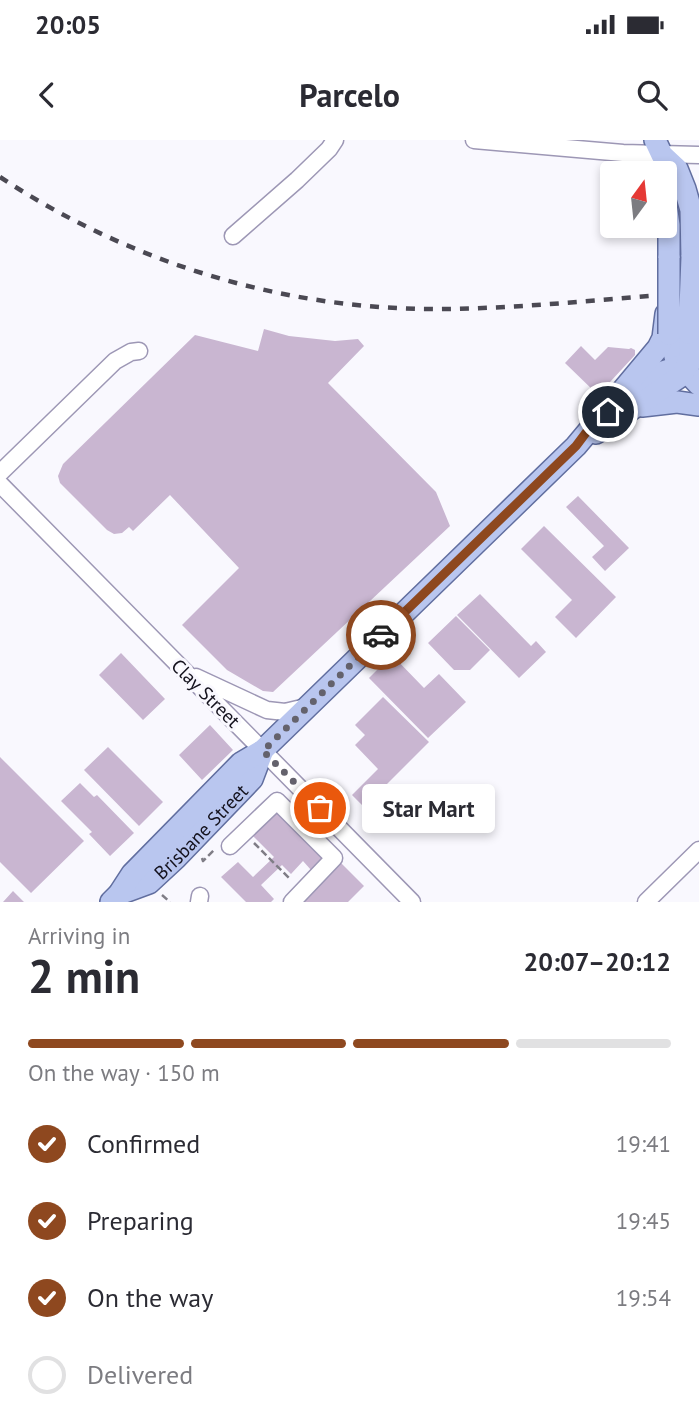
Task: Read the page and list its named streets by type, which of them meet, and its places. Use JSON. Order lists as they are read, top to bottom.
{
  "streets": {
    "main road": ["Brisbane Street"],
    "street": ["Clay Street"]
  },
  "crossings": [
    ["Clay Street", "Brisbane Street"]
  ],
  "places": ["Star Mart"],
  "north": "top",
  "page": {
    "status": "20:05",
    "header": "Parcelo",
    "bubble": "Star Mart",
    "heading": ["2 min", "Arriving in", "20:07–20:12"],
    "bar": "On the way · 150 m",
    "list": [
      ["Confirmed", "19:41"],
      ["Preparing", "19:45"],
      ["On the way", "19:54"],
      "Delivered"
    ]
  }
}
